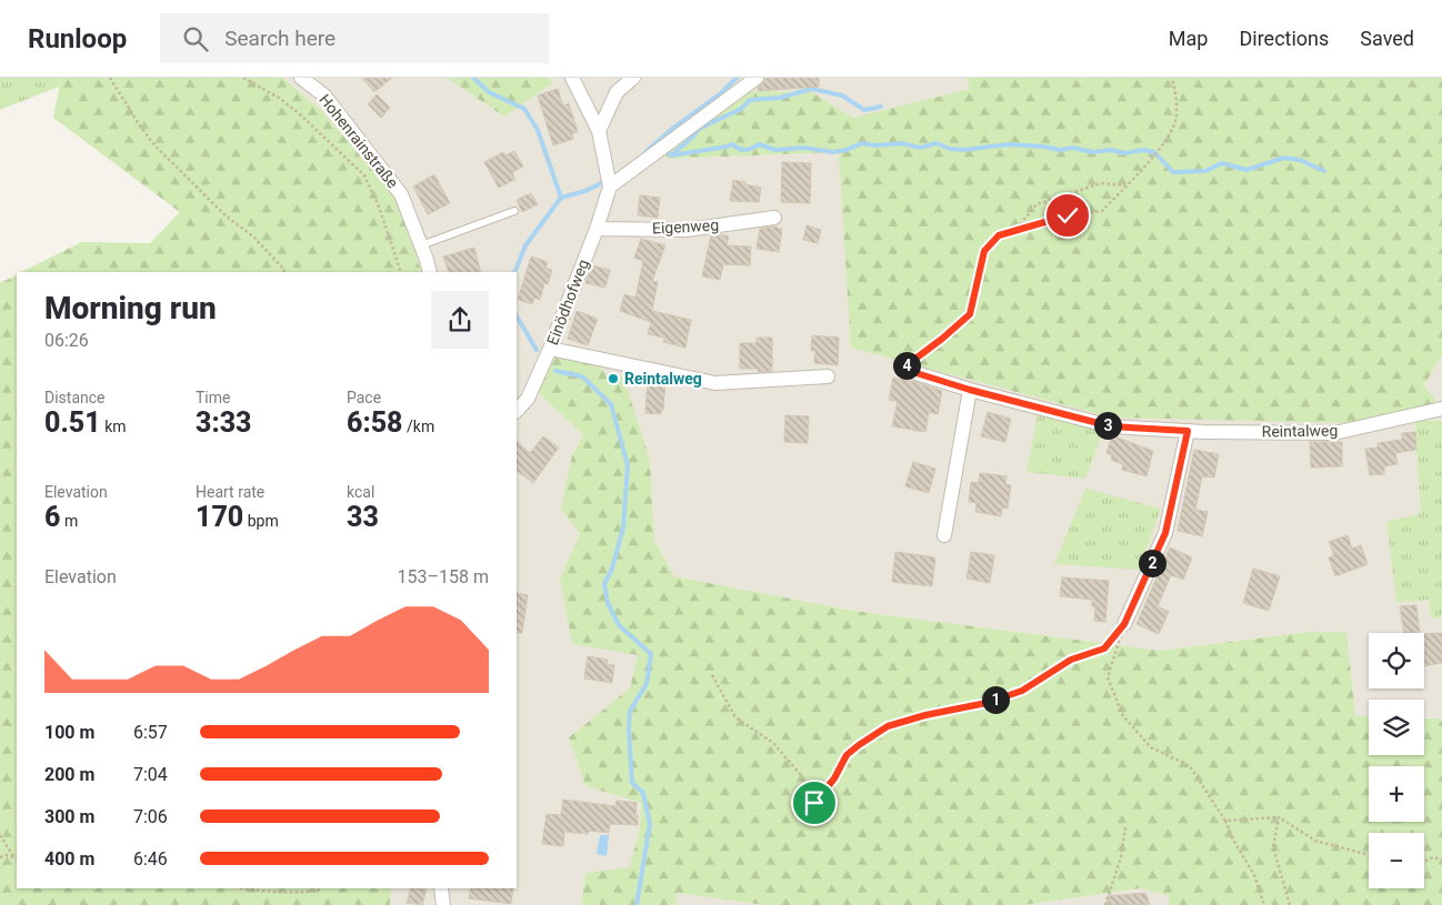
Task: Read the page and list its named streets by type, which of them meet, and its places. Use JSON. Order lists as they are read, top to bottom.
{
  "streets": {
    "street": [
      "Hohenrainstraße",
      "Eigenweg",
      "Einödhofweg",
      "Reintalweg"
    ]
  },
  "crossings": [
    ["Eigenweg", "Einödhofweg"]
  ],
  "places": ["Reintalweg"],
  "page": {
    "header": "Runloop",
    "search": "Search here",
    "nav": ["Map", "Directions", "Saved"],
    "heading": ["Morning run", "06:26"],
    "pins": [
      "4",
      "3",
      "2",
      "1"
    ],
    "stats": [
      ["Distance", "0.51 km"],
      ["Time", "3:33"],
      ["Pace", "6:58 /km"],
      ["Elevation", "6 m"],
      ["Heart rate", "170 bpm"],
      ["kcal", "33"]
    ],
    "chart": ["Elevation", "153–158 m"],
    "map_buttons": ["+", "−"],
    "list": [
      {
        "name": "100 m",
        "note": "6:57"
      },
      {
        "name": "200 m",
        "note": "7:04"
      },
      {
        "name": "300 m",
        "note": "7:06"
      },
      {
        "name": "400 m",
        "note": "6:46"
      }
    ]
  }
}
